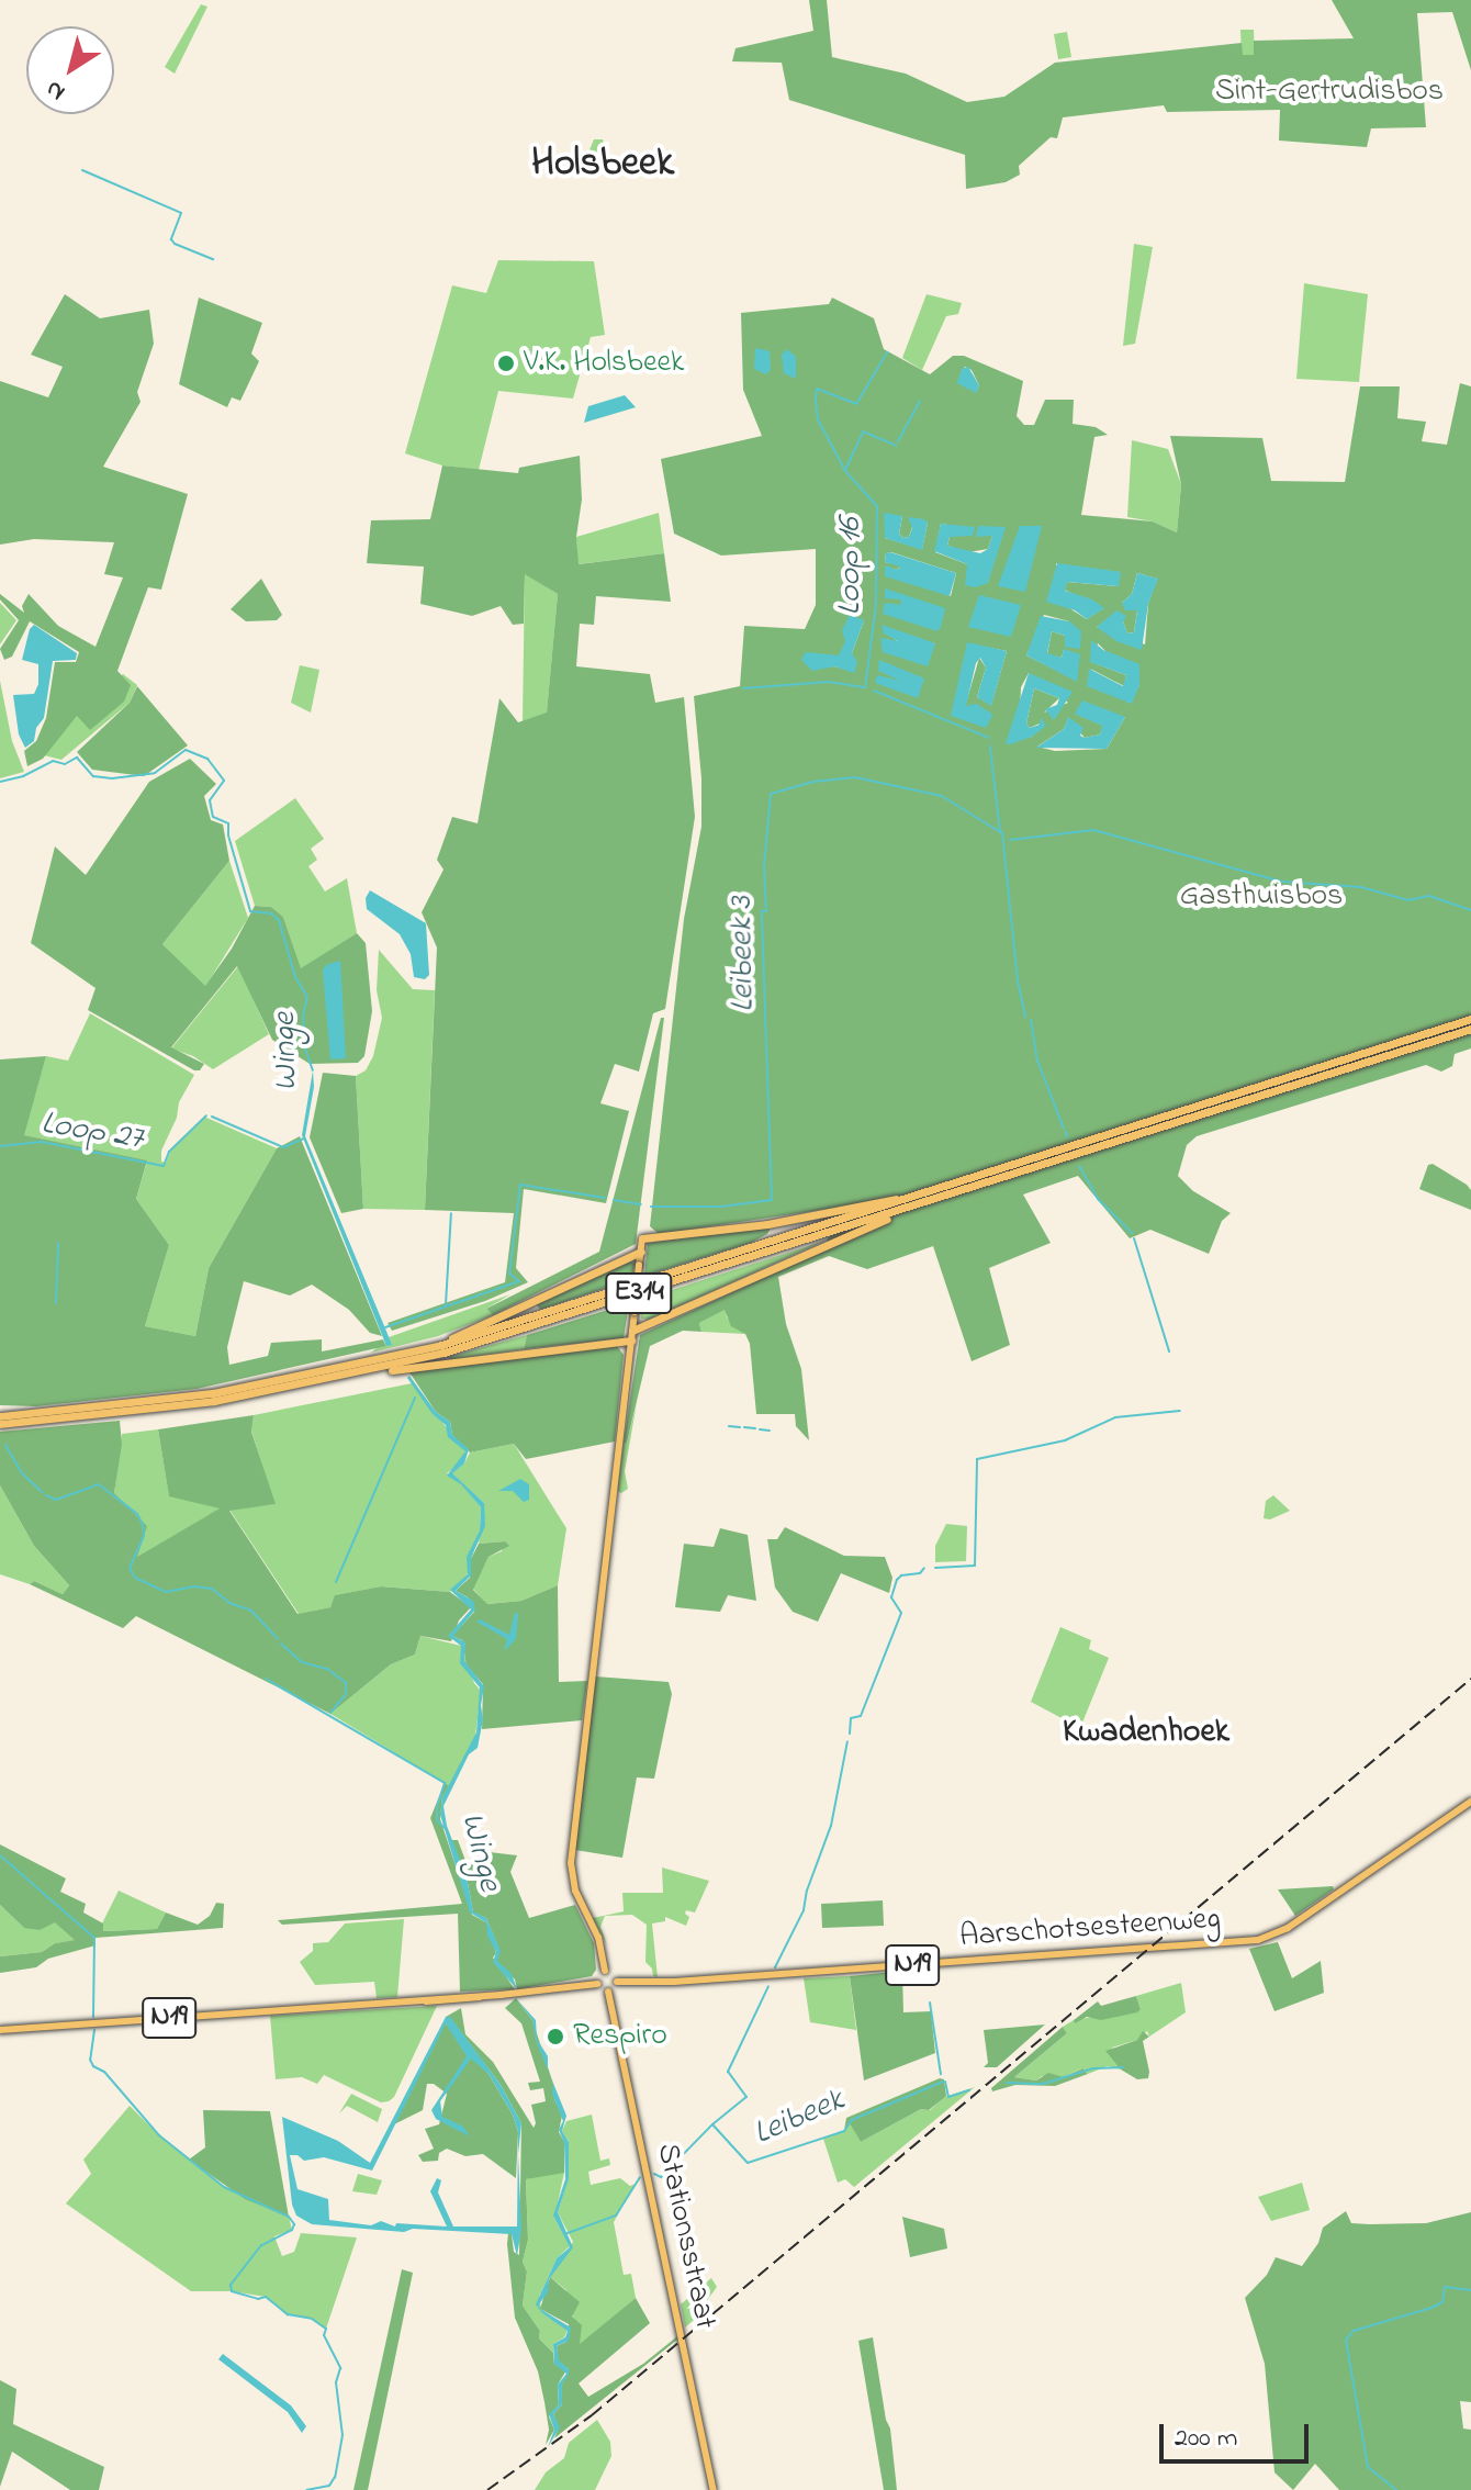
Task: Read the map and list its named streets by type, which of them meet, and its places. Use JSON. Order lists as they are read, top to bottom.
{
  "streets": {
    "highway": ["E314"],
    "main road": ["Aarschotsesteenweg", "N19", "Stationsstraat"]
  },
  "crossings": [
    ["Aarschotsesteenweg", "N19"],
    ["Aarschotsesteenweg", "Stationsstraat"],
    ["N19", "Stationsstraat"]
  ],
  "districts": ["Holsbeek", "Kwadenhoek"],
  "water": [
    "Loop 16",
    "Leibeek 3",
    "Winge",
    "Loop 27",
    "Leibeek"
  ],
  "parks": ["Sint-Gertrudisbos", "Gasthuisbos"],
  "places": ["V.K. Holsbeek", "Respiro"],
  "scale_bar": "200 m",
  "north": "bottom left"
}
